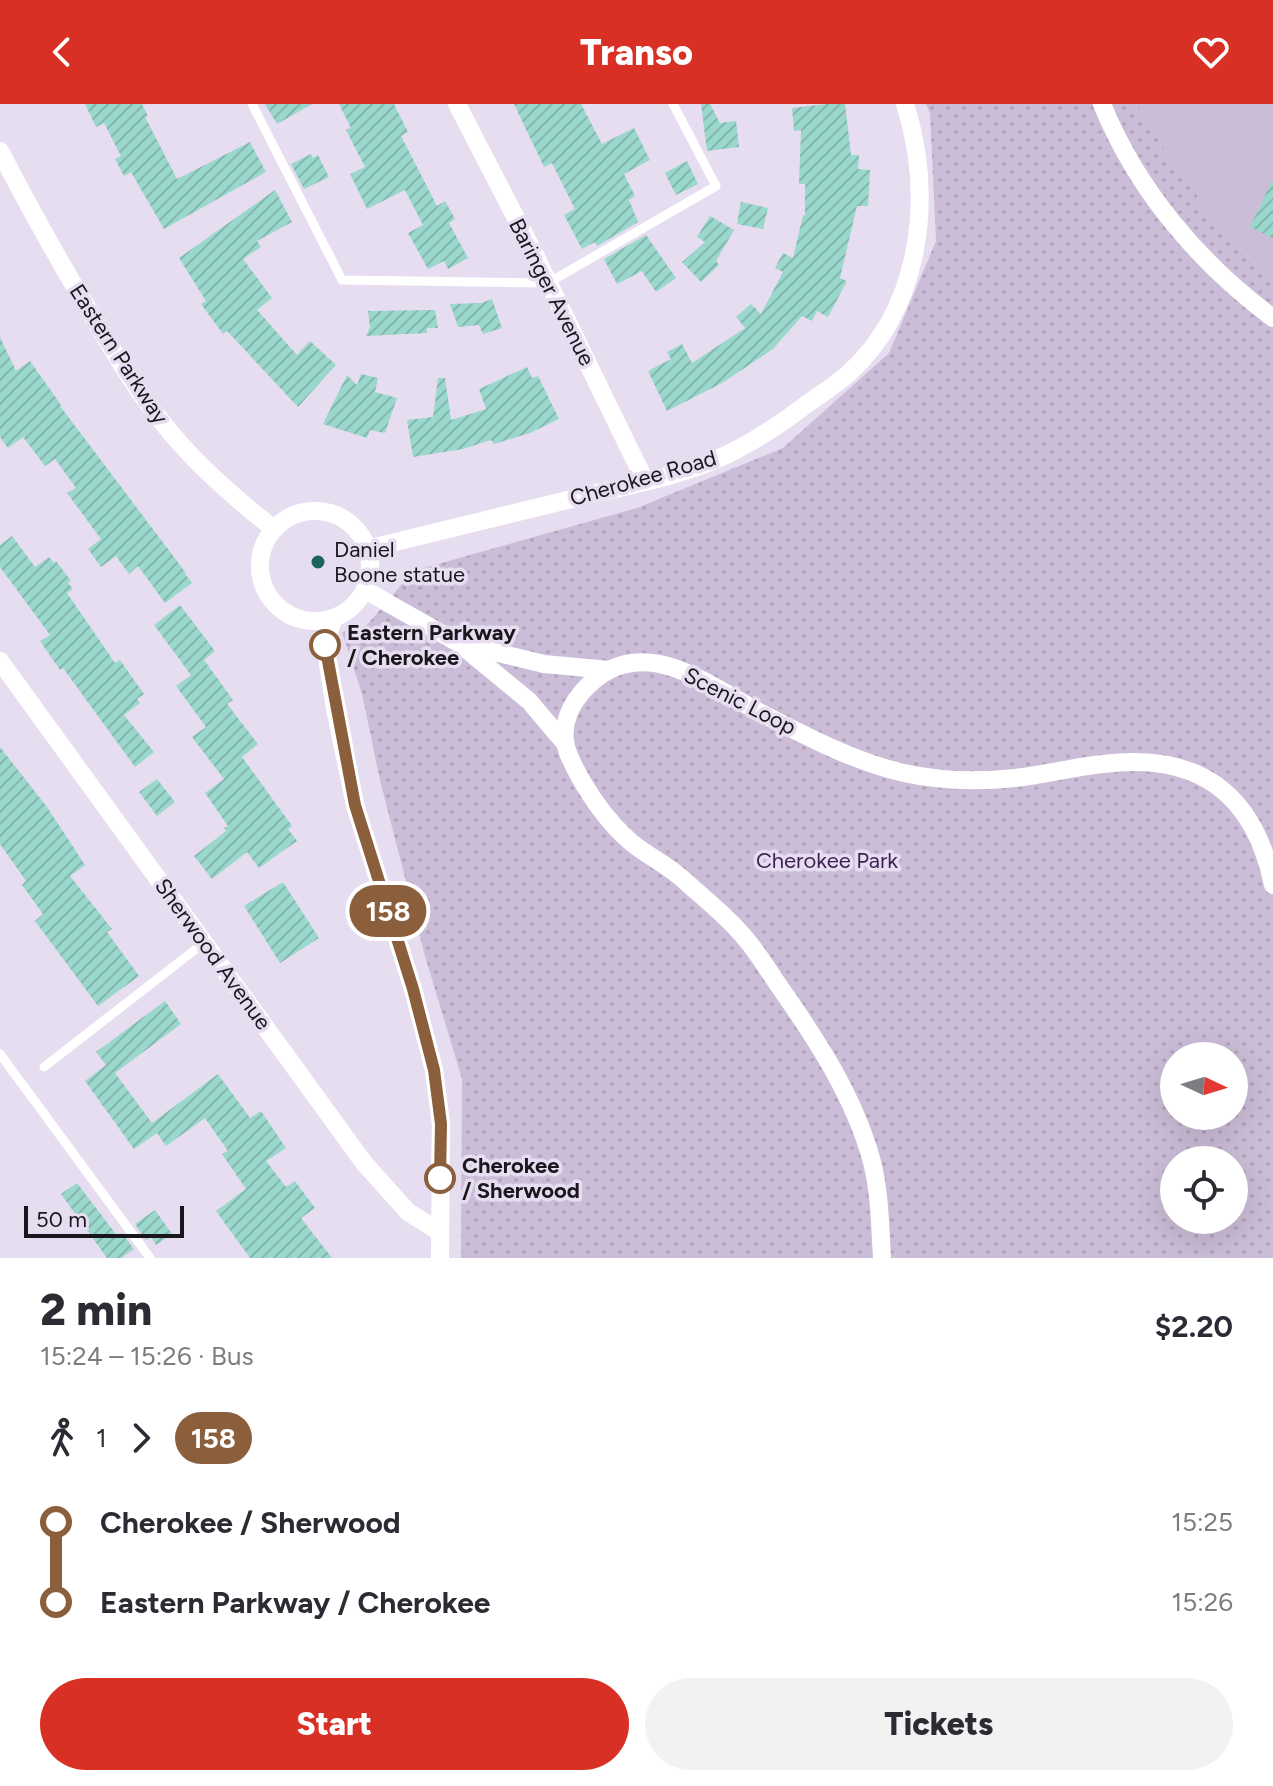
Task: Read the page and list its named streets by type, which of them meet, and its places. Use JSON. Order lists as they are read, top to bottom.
{
  "streets": {
    "street": [
      "Baringer Avenue",
      "Eastern Parkway",
      "Cherokee Road",
      "Scenic Loop",
      "Sherwood Avenue"
    ]
  },
  "crossings": [
    ["Baringer Avenue", "Cherokee Road"],
    ["Eastern Parkway", "Cherokee Road"]
  ],
  "parks": ["Cherokee Park"],
  "places": ["Daniel Boone statue", "Eastern Parkway / Cherokee", "Cherokee / Sherwood"],
  "lines": ["bus line 158"],
  "scale_bar": "50 m",
  "north": "right",
  "page": {
    "header": "Transo",
    "on_map": "158",
    "scale": "50 m",
    "heading": ["2 min", "15:24 – 15:26 · Bus", "$2.20"],
    "legs": ["1", "158"],
    "list": [
      {
        "name": "Cherokee / Sherwood",
        "value": "15:25"
      },
      {
        "name": "Eastern Parkway / Cherokee",
        "value": "15:26"
      }
    ],
    "buttons": ["Start", "Tickets"]
  }
}
